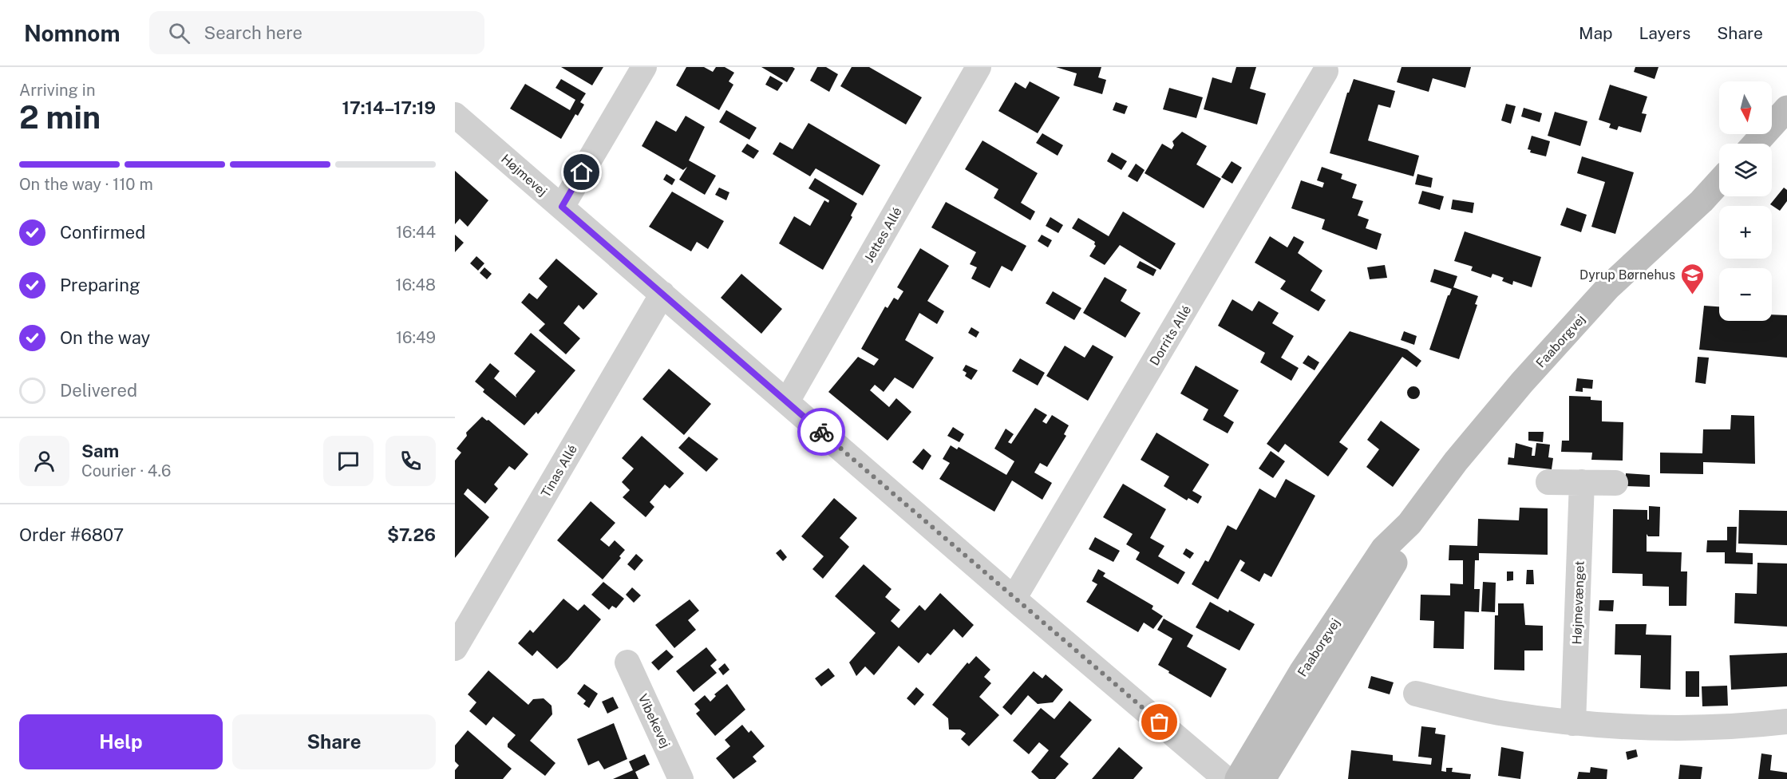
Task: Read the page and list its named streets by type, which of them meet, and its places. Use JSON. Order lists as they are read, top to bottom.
{
  "streets": {
    "street": [
      "Højmevej",
      "Jettes Allé",
      "Dorrits Allé",
      "Faaborgvej",
      "Tinas Allé",
      "Højmevænget",
      "Vibekevej"
    ]
  },
  "crossings": [
    ["Højmevej", "Jettes Allé"],
    ["Højmevej", "Dorrits Allé"],
    ["Højmevej", "Faaborgvej"],
    ["Højmevej", "Tinas Allé"]
  ],
  "places": {
    "school or university": ["Dyrup Børnehus"]
  },
  "north": "bottom",
  "page": {
    "header": "Nomnom",
    "search": "Search here",
    "nav": ["Map", "Layers", "Share"],
    "heading": ["2 min", "Arriving in", "17:14–17:19"],
    "panel": [
      "Sam",
      "Courier · 4.6",
      "Order #6807",
      "$7.26"
    ],
    "map_buttons": ["+", "−"],
    "bar": "On the way · 110 m",
    "list": [
      ["Confirmed", "16:44"],
      ["Preparing", "16:48"],
      ["On the way", "16:49"],
      "Delivered"
    ],
    "buttons": ["Help", "Share"]
  }
}
